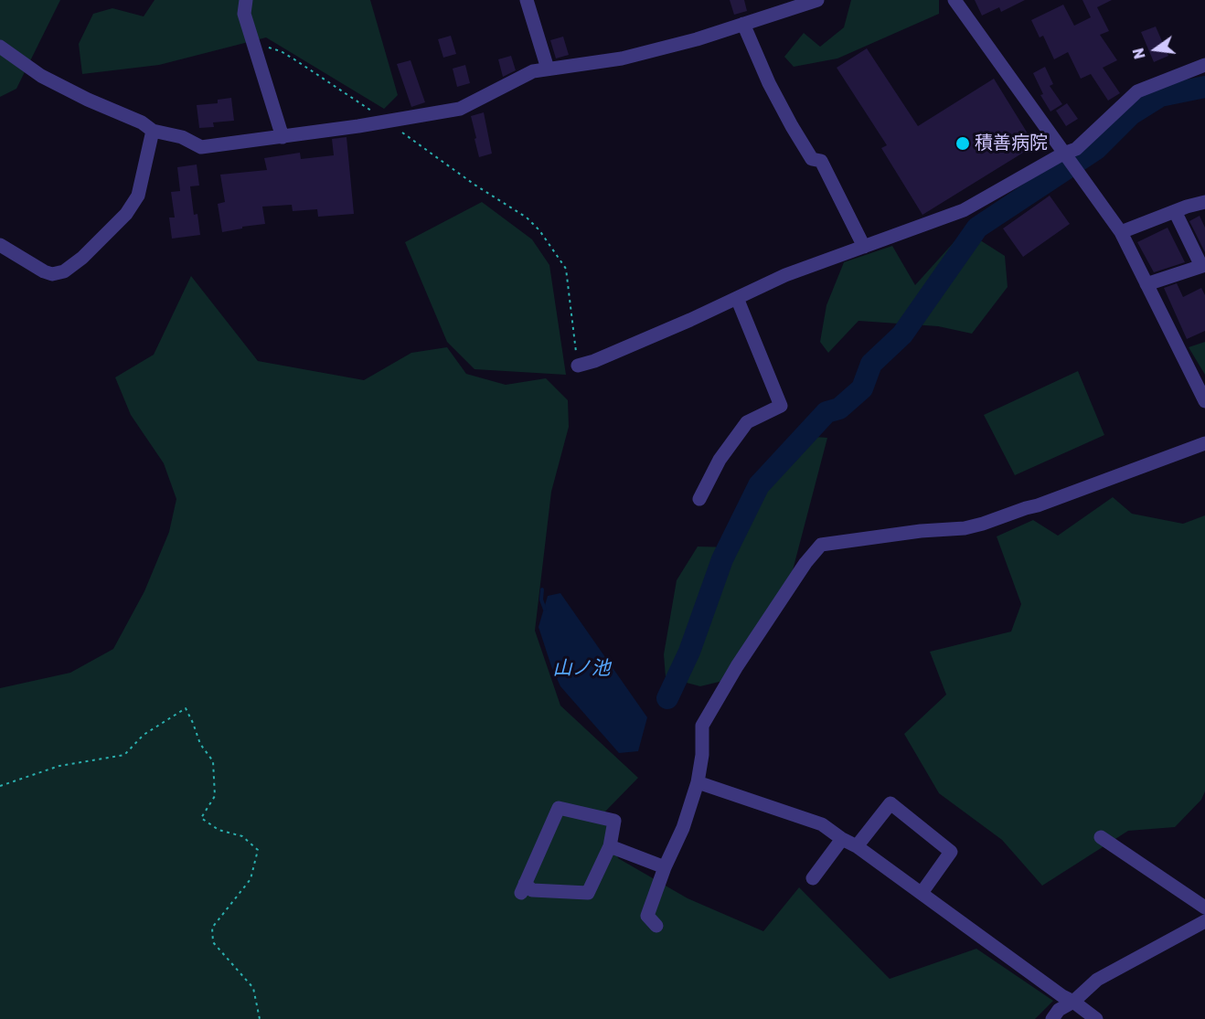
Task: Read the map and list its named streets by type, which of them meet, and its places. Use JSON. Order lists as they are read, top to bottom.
{
  "water": ["山ノ池"],
  "places": ["積善病院"],
  "north": "left"
}
